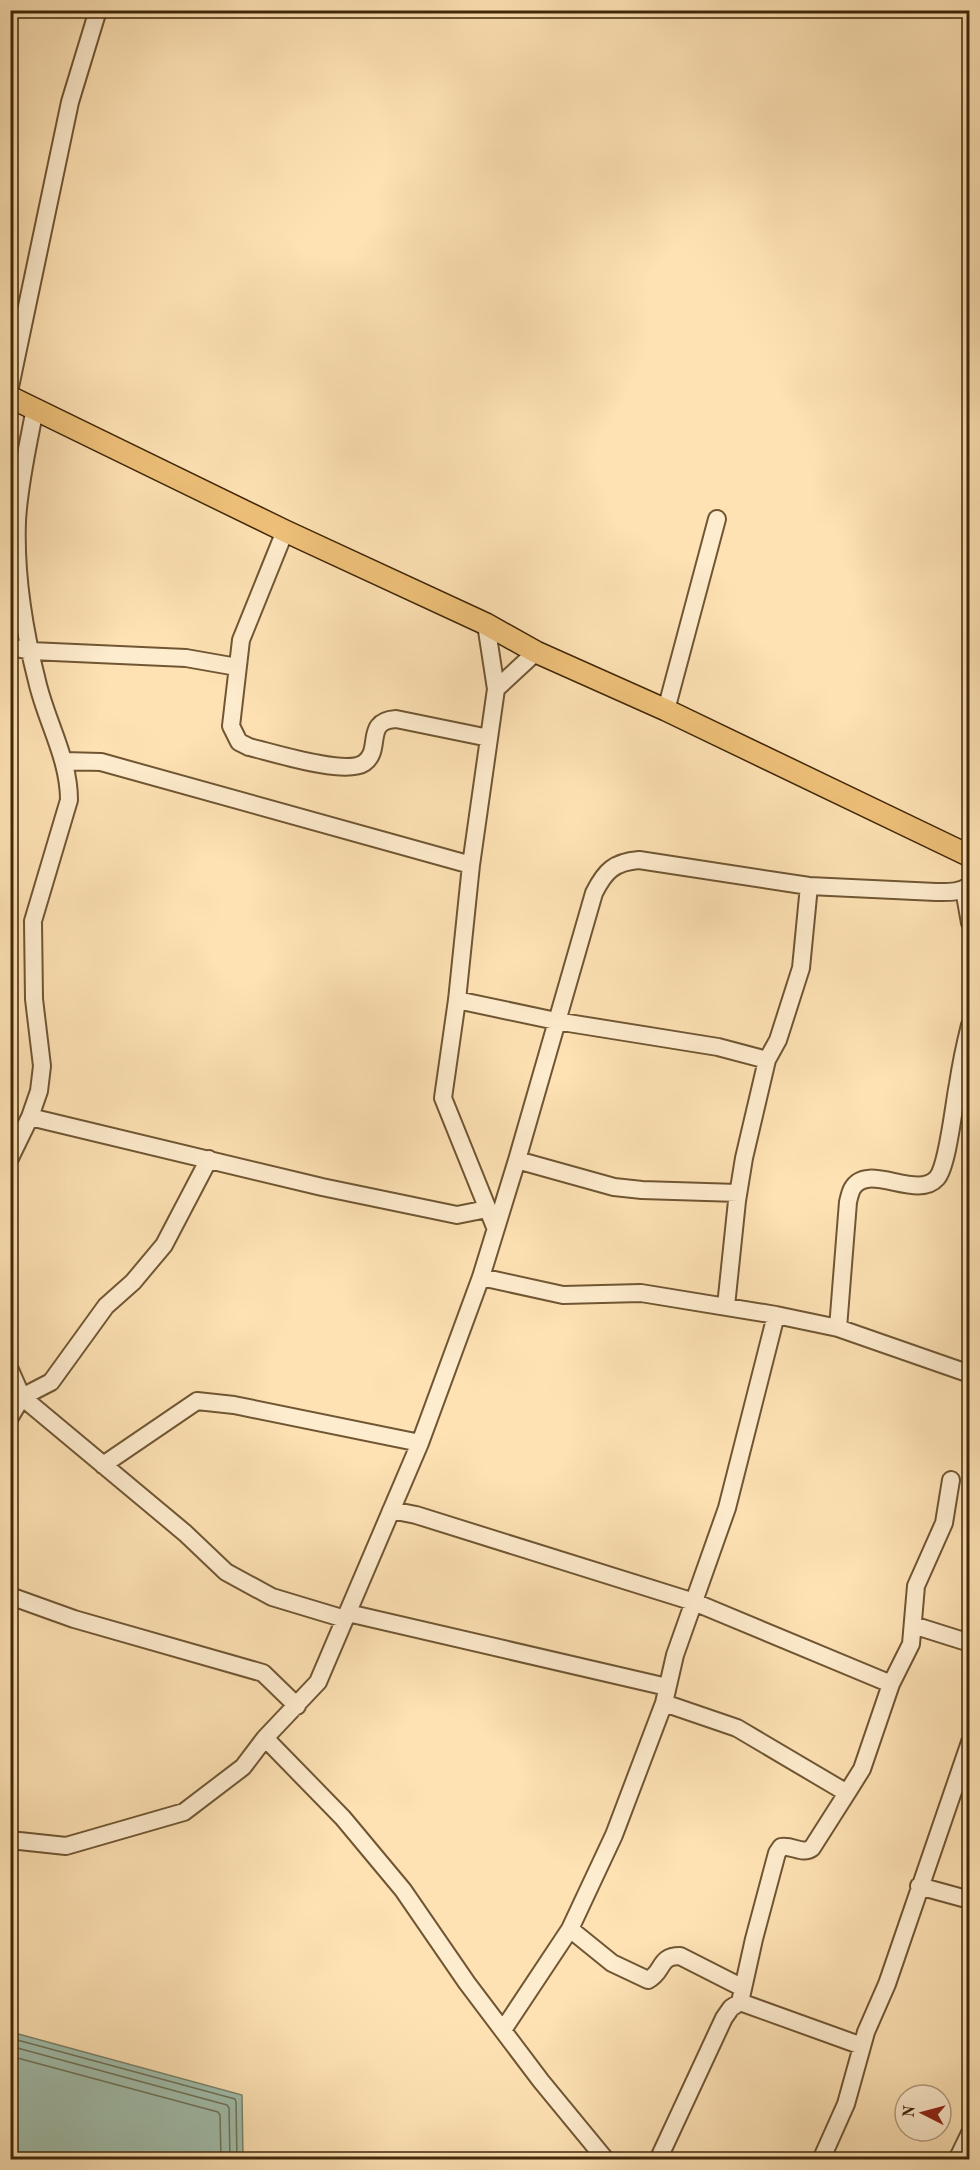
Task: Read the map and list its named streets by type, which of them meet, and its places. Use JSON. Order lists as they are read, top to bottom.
{
  "north": "left"
}
